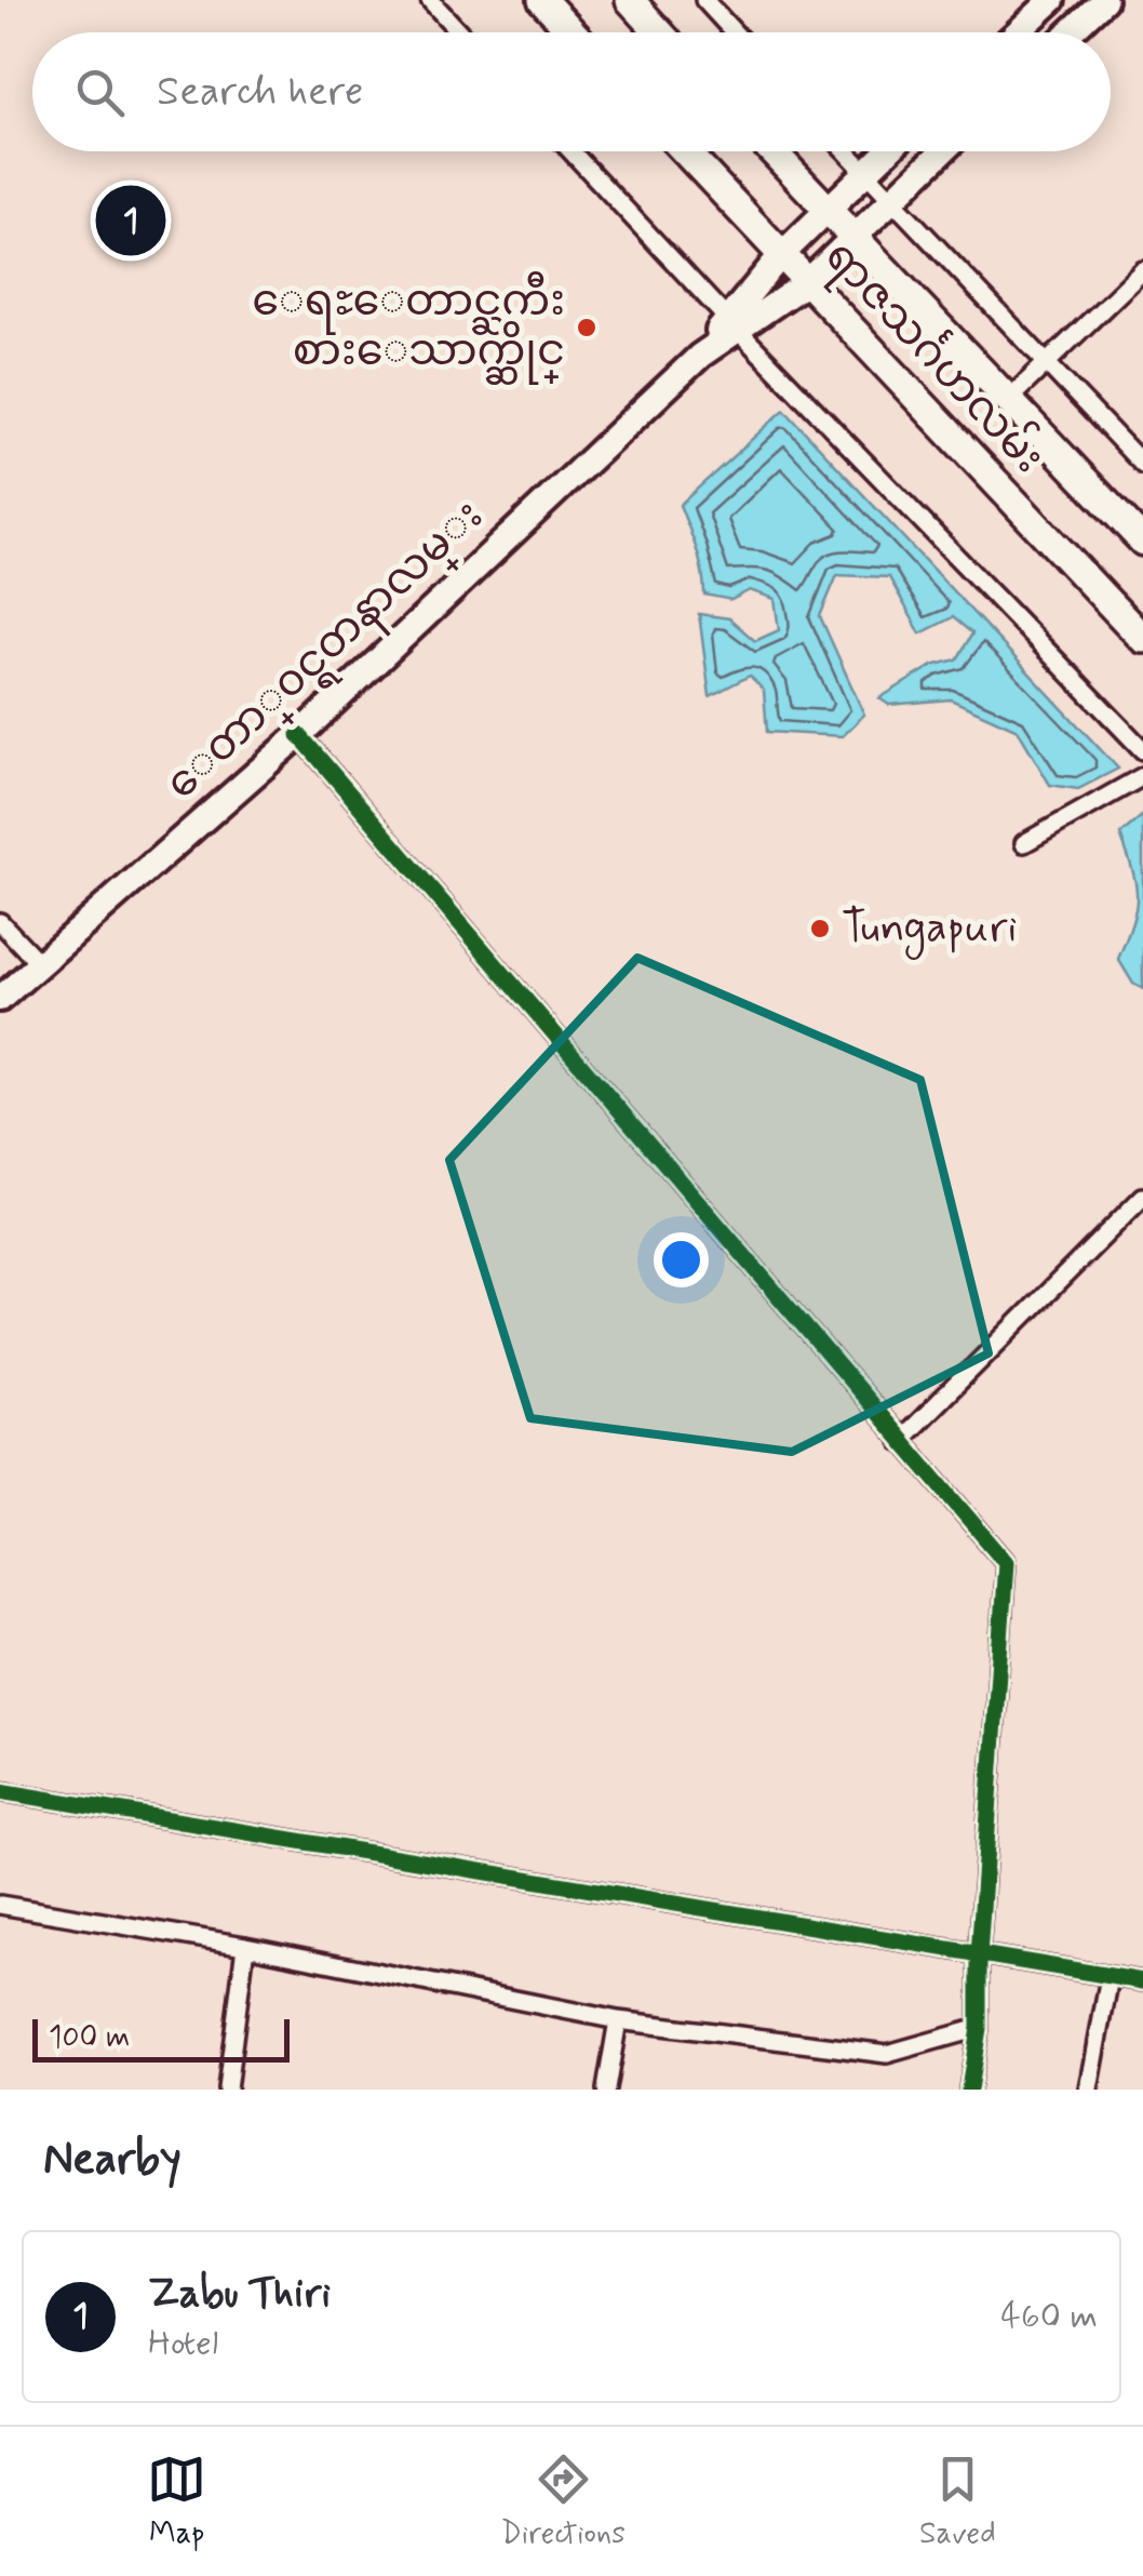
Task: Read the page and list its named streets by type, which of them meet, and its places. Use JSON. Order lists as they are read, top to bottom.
{
  "streets": {
    "main road": ["ရာဇသင်္ဂဟလမ်း", "ေတာ္၀င္ရတနာလမ္း"]
  },
  "crossings": [
    ["ရာဇသင်္ဂဟလမ်း", "ေတာ္၀င္ရတနာလမ္း"]
  ],
  "places": ["ေရႊေတာင္ႀကီး စားေသာက္ဆိုင္", "Tungapuri"],
  "scale_bar": "100 m",
  "page": {
    "search": "Search here",
    "pins": "1",
    "scale": "100 m",
    "heading": "Nearby",
    "list": [
      {
        "mark": "1",
        "name": "Zabu Thiri",
        "note": "Hotel",
        "value": "460 m"
      }
    ],
    "nav": ["Map", "Directions", "Saved"]
  }
}
